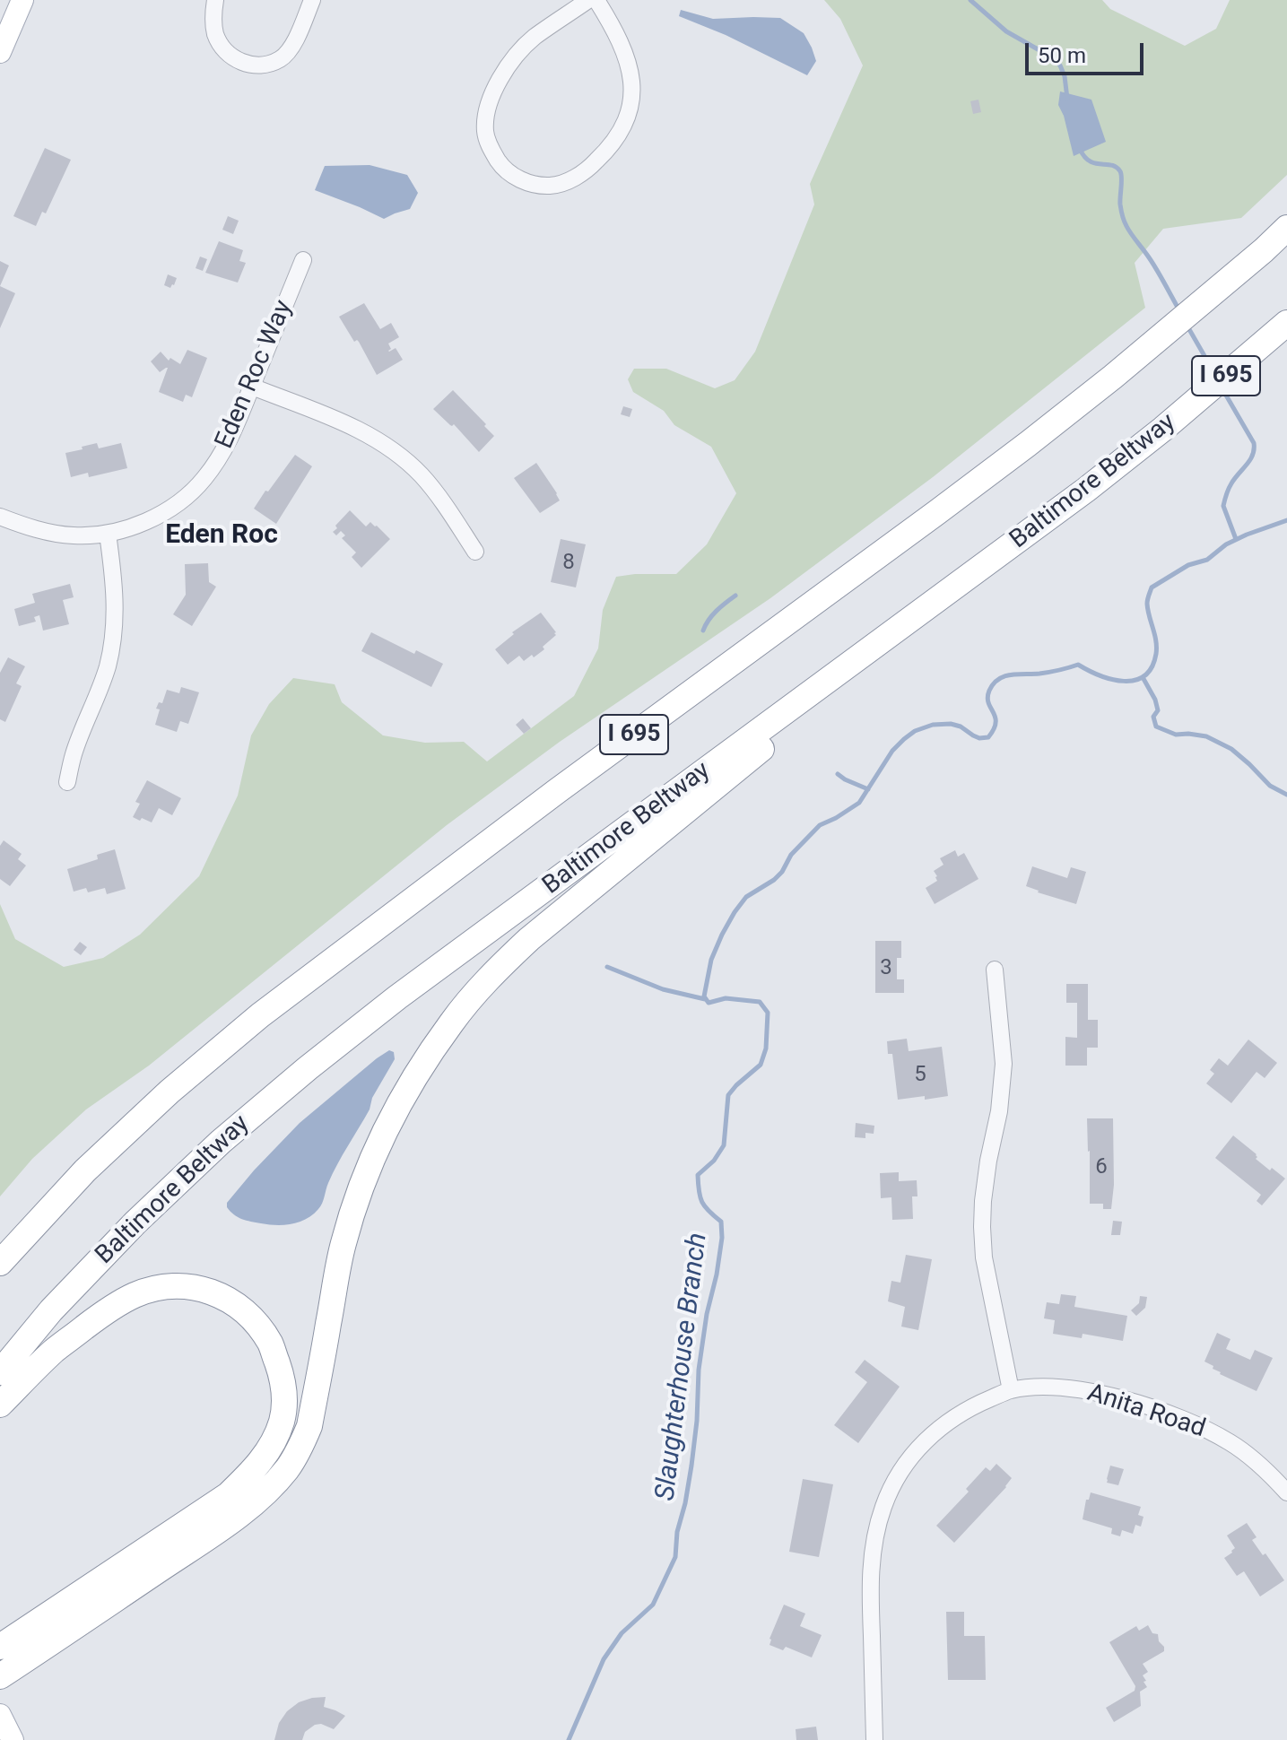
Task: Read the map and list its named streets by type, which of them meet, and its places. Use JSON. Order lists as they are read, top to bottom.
{
  "streets": {
    "highway": ["I 695", "Baltimore Beltway"],
    "street": ["Eden Roc Way", "Anita Road"]
  },
  "districts": ["Eden Roc"],
  "water": ["Slaughterhouse Branch"],
  "house_numbers": [
    "8",
    "3",
    "5",
    "6"
  ],
  "scale_bar": "50 m"
}
